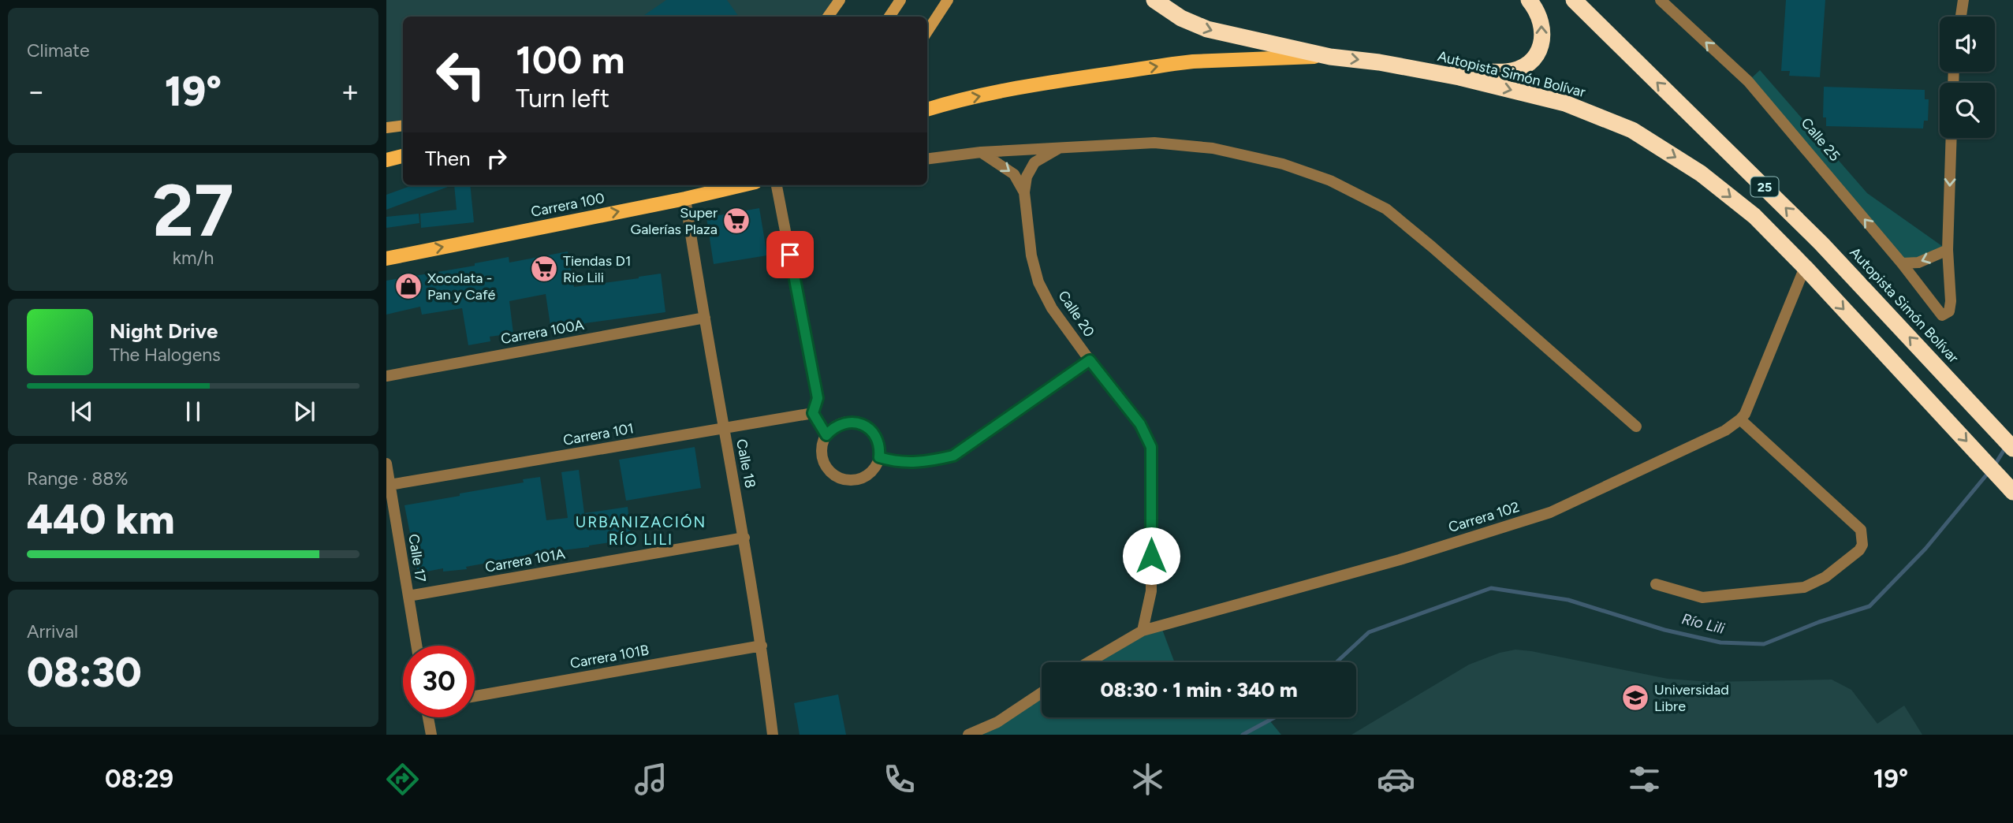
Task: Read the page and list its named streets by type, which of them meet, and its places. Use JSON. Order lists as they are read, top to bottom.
{
  "streets": {
    "highway": ["Autopista Simón Bolívar", "25"],
    "main road": ["Carrera 100"],
    "street": [
      "Calle 25",
      "Calle 20",
      "Carrera 100A",
      "Carrera 101",
      "Calle 18",
      "Carrera 102",
      "Calle 17",
      "Carrera 101A",
      "Carrera 101B"
    ]
  },
  "crossings": [
    ["Autopista Simón Bolívar", "Carrera 102"],
    ["Carrera 100", "Calle 18"],
    ["Calle 20", "Carrera 102"],
    ["Carrera 100A", "Calle 18"],
    ["Carrera 101", "Calle 18"],
    ["Carrera 101", "Calle 17"],
    ["Calle 18", "Carrera 101A"],
    ["Calle 18", "Carrera 101B"],
    ["Calle 17", "Carrera 101A"]
  ],
  "one_way": ["Calle 25", "Carrera 100"],
  "districts": ["URBANIZACIÓN RÍO LILI"],
  "water": ["Río Lili"],
  "places": {
    "supermarket": ["Super Galerías Plaza", "Tiendas D1 Rio Lili"],
    "shop": ["Xocolata - Pan y Café"],
    "school or university": ["Universidad Libre"]
  },
  "page": {
    "tile": [
      "Climate",
      ["27", "km/h"],
      ["Range · 88%", "440 km"],
      ["Arrival", "08:30"]
    ],
    "turn": ["100 m", "Turn left"],
    "heat": ["−", "19°", "+"],
    "then": "Then",
    "song": ["Night Drive", "The Halogens"],
    "limit": "30",
    "trip": "08:30 · 1 min · 340 m",
    "tabs": ["08:29", "19°"]
  }
}
